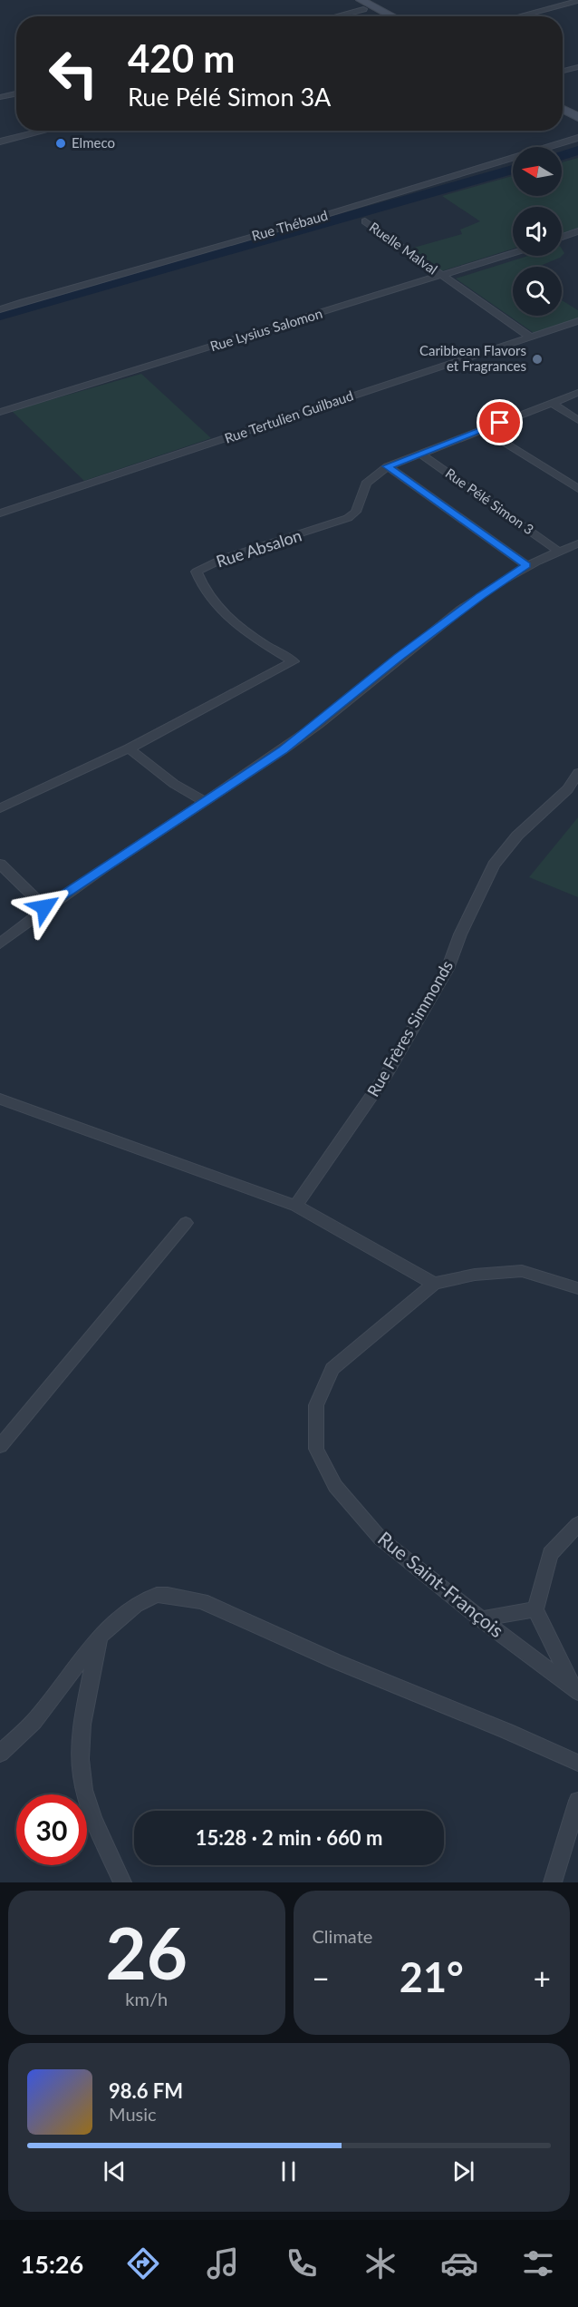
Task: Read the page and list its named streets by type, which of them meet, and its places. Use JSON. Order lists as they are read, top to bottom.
{
  "streets": {
    "street": [
      "Rue Thébaud",
      "Ruelle Malval",
      "Rue Lysius Salomon",
      "Rue Tertulien Guilbaud",
      "Rue Pélé Simon 3",
      "Rue Absalon",
      "Rue Frères Simmonds",
      "Rue Saint-François"
    ]
  },
  "crossings": [
    ["Ruelle Malval", "Rue Lysius Salomon"],
    ["Ruelle Malval", "Rue Tertulien Guilbaud"],
    ["Rue Pélé Simon 3", "Rue Absalon"]
  ],
  "places": ["Elmeco", "Caribbean Flavors et Fragrances"],
  "north": "left",
  "page": {
    "turn": ["420 m", "Rue Pélé Simon 3A"],
    "limit": "30",
    "trip": "15:28 · 2 min · 660 m",
    "tile": [
      ["26", "km/h"],
      "Climate"
    ],
    "heat": ["−", "21°", "+"],
    "song": ["98.6 FM", "Music"],
    "tabs": "15:26"
  }
}
